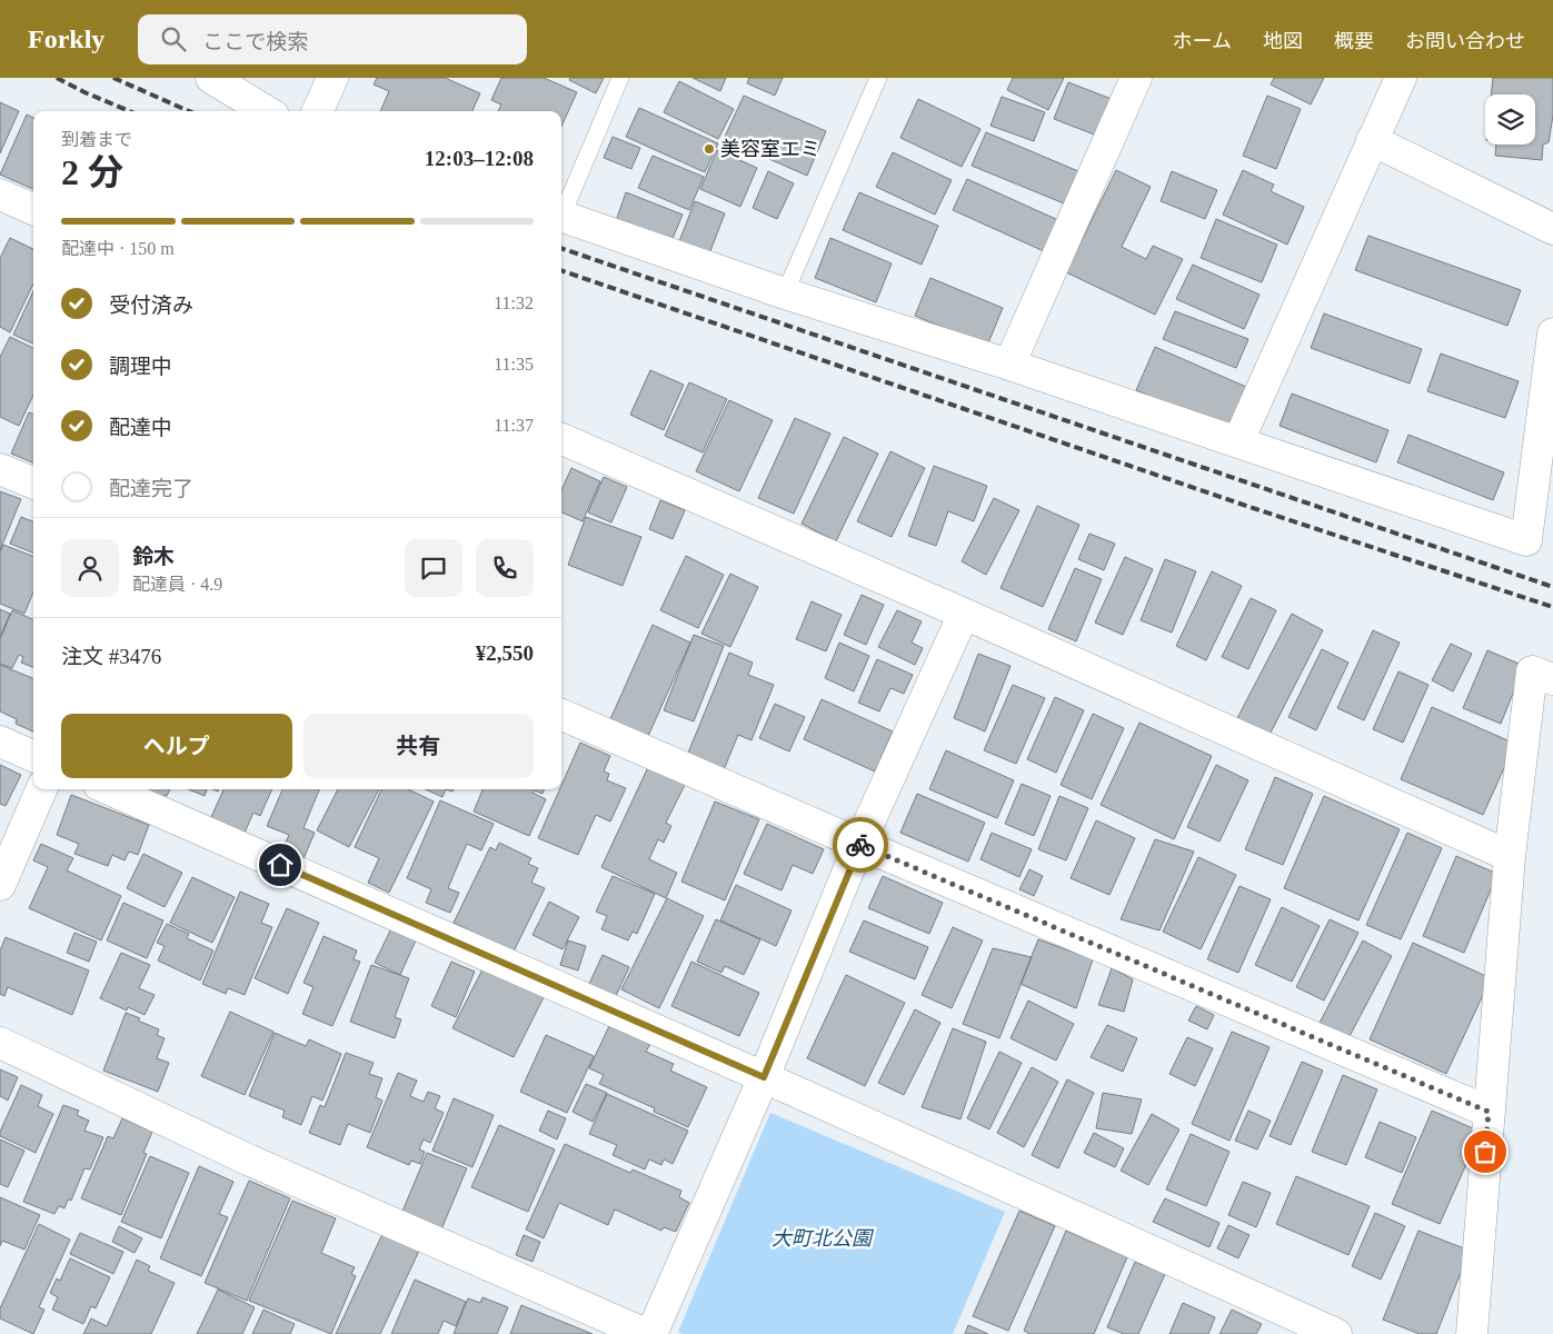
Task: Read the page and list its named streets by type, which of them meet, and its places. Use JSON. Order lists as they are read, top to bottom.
{
  "parks": ["大町北公園"],
  "places": ["美容室エミ"],
  "page": {
    "header": "Forkly",
    "search": "ここで検索",
    "nav": [
      "ホーム",
      "地図",
      "概要",
      "お問い合わせ"
    ],
    "heading": ["2 分", "到着まで", "12:03–12:08"],
    "panel": [
      "鈴木",
      "配達員 · 4.9",
      "注文 #3476",
      "¥2,550"
    ],
    "bar": "配達中 · 150 m",
    "list": [
      ["受付済み", "11:32"],
      ["調理中", "11:35"],
      ["配達中", "11:37"],
      "配達完了"
    ],
    "buttons": ["ヘルプ", "共有"]
  }
}
